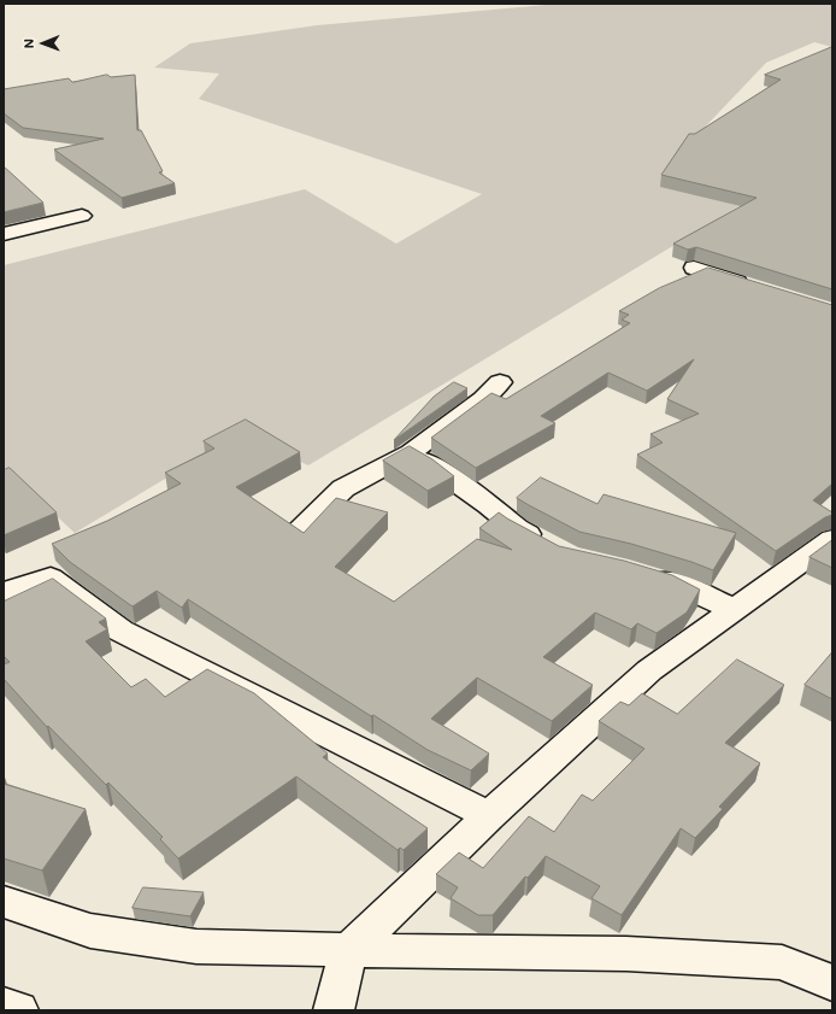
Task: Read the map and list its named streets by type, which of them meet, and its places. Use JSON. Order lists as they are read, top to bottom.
{
  "north": "left"
}
